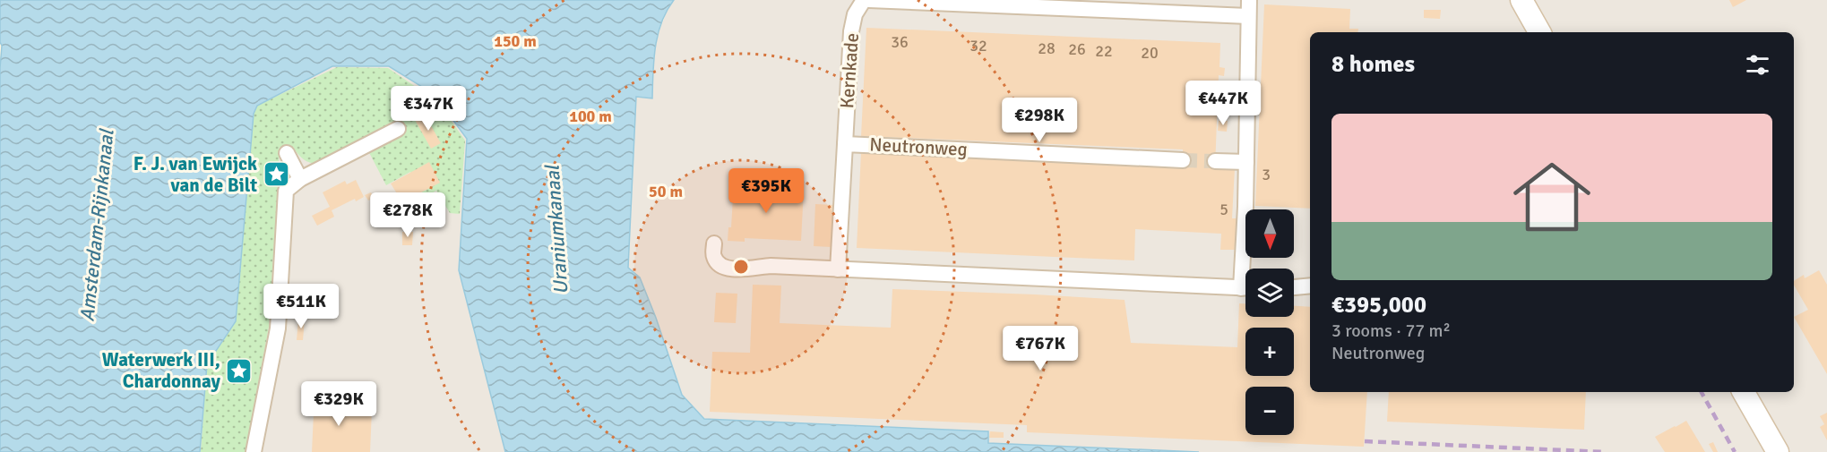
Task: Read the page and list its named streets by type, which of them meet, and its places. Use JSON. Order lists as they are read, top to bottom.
{
  "streets": {
    "street": ["Kernkade", "Neutronweg"]
  },
  "crossings": [
    ["Kernkade", "Neutronweg"]
  ],
  "water": ["Amsterdam-Rijnkanaal", "Uraniumkanaal"],
  "places": {
    "place": ["F. J. van Ewijck van de Bilt", "Waterwerk III, Chardonnay"]
  },
  "house_numbers": [
    "36",
    "32",
    "28",
    "26",
    "22",
    "20",
    "3",
    "5"
  ],
  "north": "bottom",
  "page": {
    "heading": "8 homes",
    "price": [
      "€447K",
      "€347K",
      "€298K",
      "€395K",
      "€278K",
      "€511K",
      "€767K",
      "€329K"
    ],
    "list": [
      {
        "name": "€395,000",
        "note": "3 rooms · 77 m² · Neutronweg"
      }
    ],
    "map_buttons": ["+", "−"]
  },
  "rings": ["150 m", "100 m", "50 m"]
}
